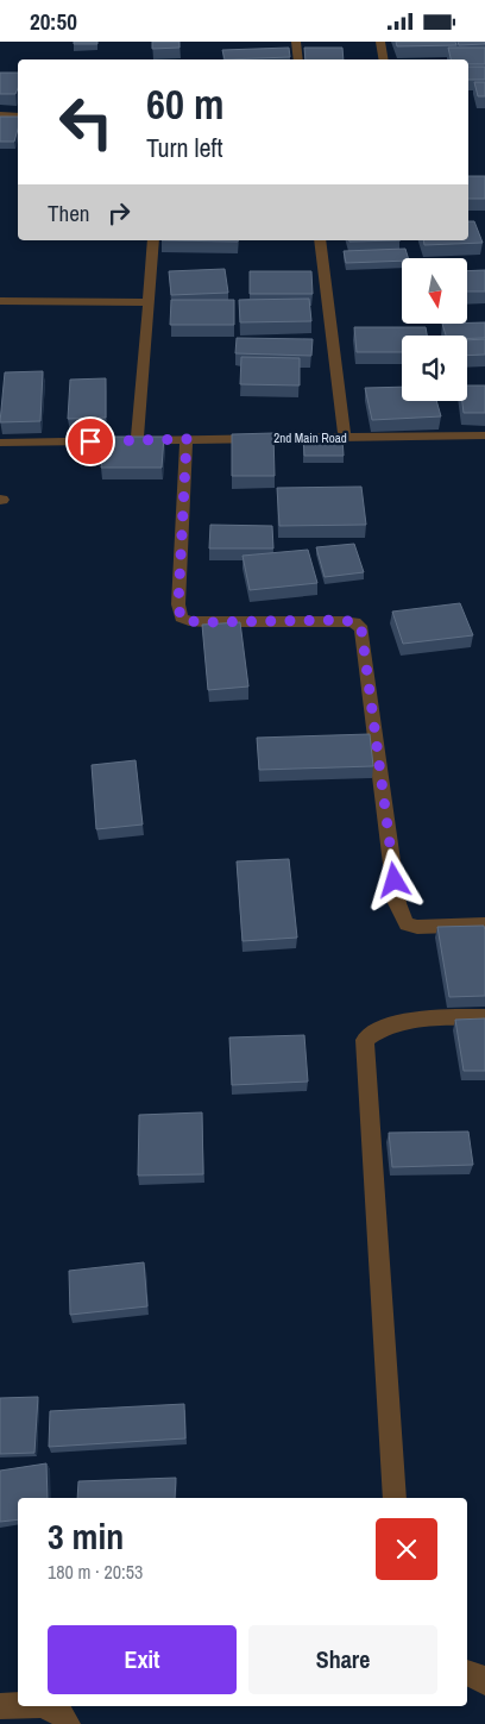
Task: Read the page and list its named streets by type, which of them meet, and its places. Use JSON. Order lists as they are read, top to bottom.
{
  "streets": {
    "street": ["2nd Main Road"]
  },
  "north": "bottom",
  "page": {
    "status": "20:50",
    "turn": ["60 m", "Turn left"],
    "then": "Then",
    "heading": ["3 min", "180 m · 20:53"],
    "buttons": ["Exit", "Share"]
  }
}
